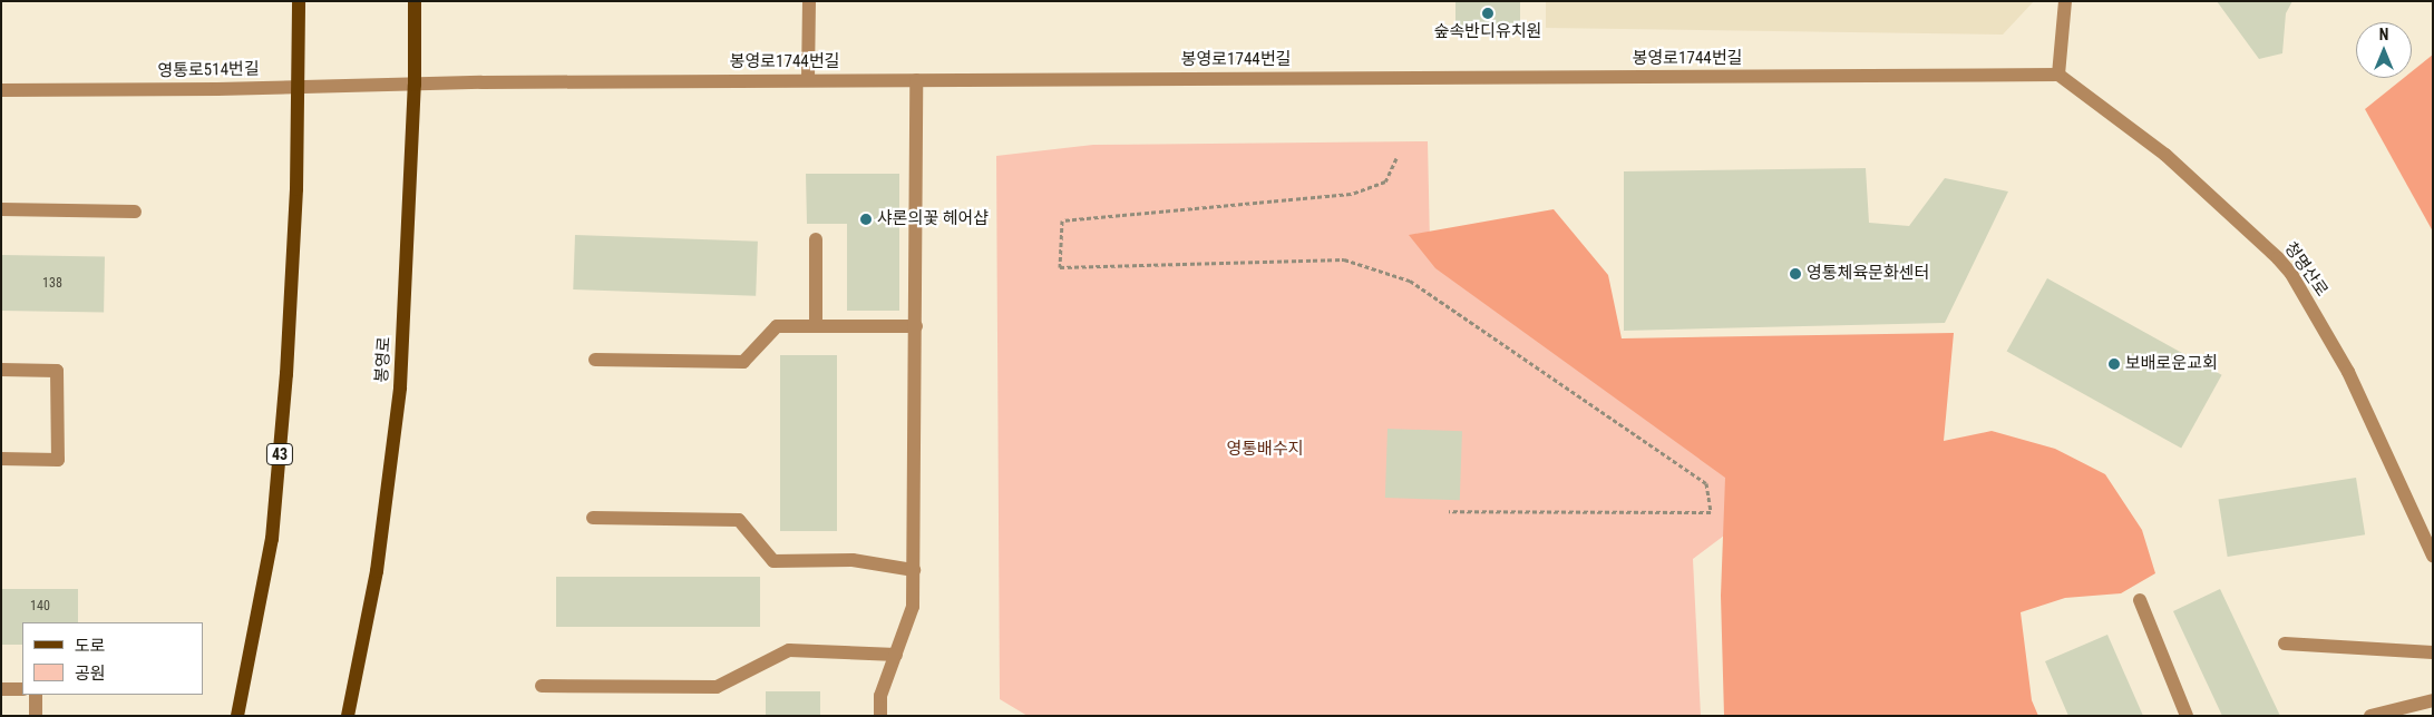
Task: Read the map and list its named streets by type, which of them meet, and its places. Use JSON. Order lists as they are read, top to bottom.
{
  "streets": {
    "main road": ["봉영로", "43"],
    "street": ["봉영로1744번길", "영통로514번길", "청명산로"]
  },
  "crossings": [
    ["봉영로1744번길", "영통로514번길"],
    ["봉영로1744번길", "청명산로"],
    ["봉영로1744번길", "봉영로"],
    ["영통로514번길", "봉영로"],
    ["영통로514번길", "43"]
  ],
  "parks": ["영통배수지"],
  "places": [
    "숲속반디유치원",
    "샤론의꽃 헤어샵",
    "영통체육문화센터",
    "보배로운교회"
  ],
  "house_numbers": ["138", "140"],
  "legend": ["도로", "공원"],
  "north": "top"
}
